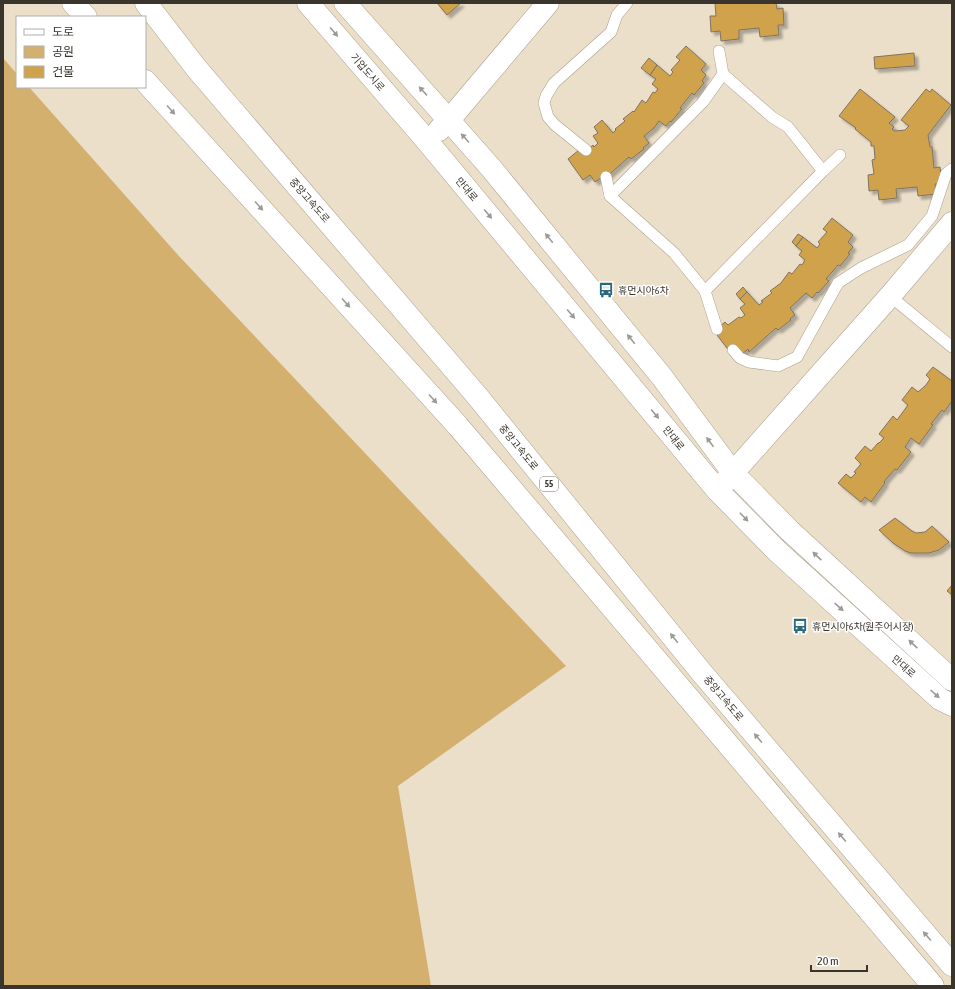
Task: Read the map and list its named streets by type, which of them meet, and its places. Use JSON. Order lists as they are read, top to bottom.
{
  "streets": {
    "main road": [
      "기업도시로",
      "만대로",
      "중앙고속도로",
      "55"
    ]
  },
  "crossings": [
    ["기업도시로", "만대로"]
  ],
  "places": {
    "bus stop": ["휴먼시아6차", "휴먼시아6차(원주어시장)"]
  },
  "legend": ["도로", "공원", "건물"],
  "scale_bar": "20 m"
}
